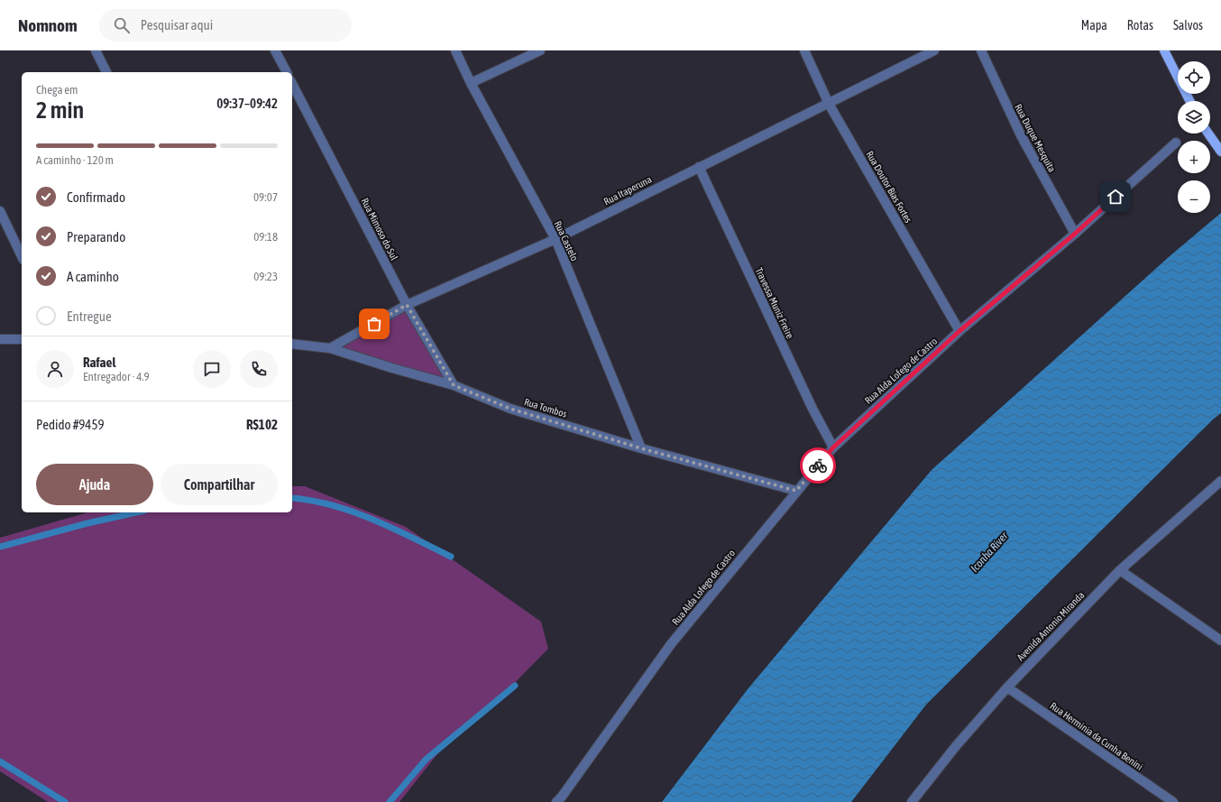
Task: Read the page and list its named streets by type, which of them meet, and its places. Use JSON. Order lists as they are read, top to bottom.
{
  "streets": {
    "street": [
      "Rua Duque Mesquita",
      "Rua Doutor Bias Fortes",
      "Rua Itaperuna",
      "Rua Mimoso do Sul",
      "Rua Castelo",
      "Travessa Muniz Freire",
      "Rua Alda Lofego de Castro",
      "Rua Tombos",
      "Avenida Antonio Miranda",
      "Rua Herminia da Cunha Benini"
    ]
  },
  "crossings": [
    ["Rua Duque Mesquita", "Rua Alda Lofego de Castro"],
    ["Rua Doutor Bias Fortes", "Rua Itaperuna"],
    ["Rua Doutor Bias Fortes", "Rua Alda Lofego de Castro"],
    ["Rua Itaperuna", "Rua Mimoso do Sul"],
    ["Rua Itaperuna", "Rua Castelo"],
    ["Rua Itaperuna", "Travessa Muniz Freire"],
    ["Rua Itaperuna", "Rua Tombos"],
    ["Rua Mimoso do Sul", "Rua Tombos"],
    ["Rua Castelo", "Rua Tombos"],
    ["Travessa Muniz Freire", "Rua Alda Lofego de Castro"],
    ["Rua Alda Lofego de Castro", "Rua Tombos"],
    ["Avenida Antonio Miranda", "Rua Herminia da Cunha Benini"]
  ],
  "water": ["Iconha River"],
  "page": {
    "header": "Nomnom",
    "search": "Pesquisar aqui",
    "nav": ["Mapa", "Rotas", "Salvos"],
    "map_buttons": ["+", "−"],
    "heading": ["2 min", "Chega em", "09:37–09:42"],
    "panel": [
      "Rafael",
      "Entregador · 4.9",
      "Pedido #9459",
      "R$102"
    ],
    "bar": "A caminho · 120 m",
    "list": [
      ["Confirmado", "09:07"],
      ["Preparando", "09:18"],
      ["A caminho", "09:23"],
      "Entregue"
    ],
    "buttons": ["Ajuda", "Compartilhar"]
  }
}
